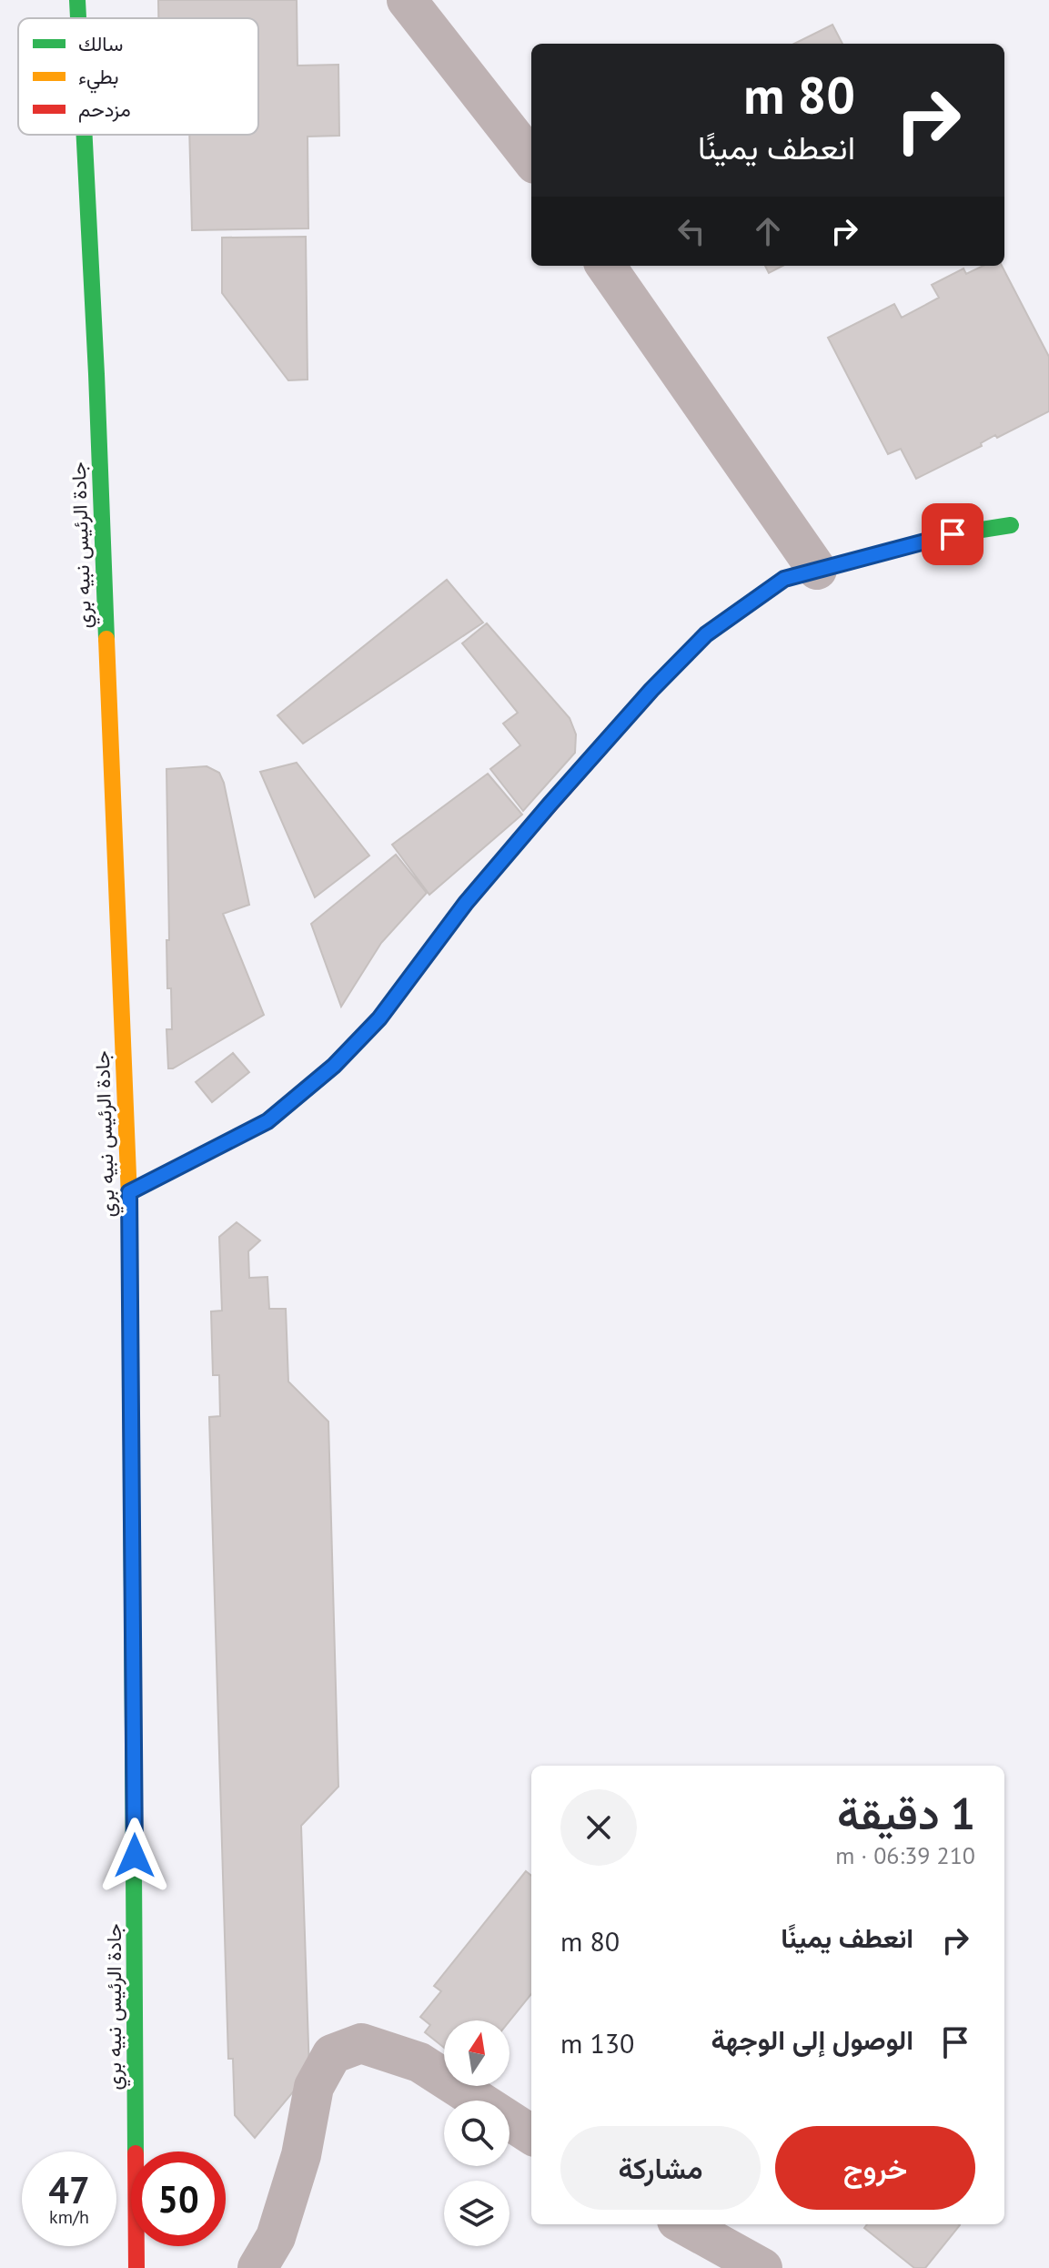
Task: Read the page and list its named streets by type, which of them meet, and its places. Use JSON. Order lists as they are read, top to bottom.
{
  "streets": {
    "main road": ["جادة الرئيس نبيه بري"]
  },
  "legend": ["سالك", "بطيء", "مزدحم"],
  "north": "top",
  "page": {
    "turn": ["80 m", "انعطف يمينًا"],
    "heading": ["1 دقيقة", "210 m · 06:39"],
    "list": [
      {
        "name": "انعطف يمينًا",
        "value": "80 m"
      },
      {
        "name": "الوصول إلى الوجهة",
        "value": "130 m"
      }
    ],
    "buttons": ["خروج", "مشاركة"],
    "speed": "47 km/h",
    "limit": "50"
  }
}
